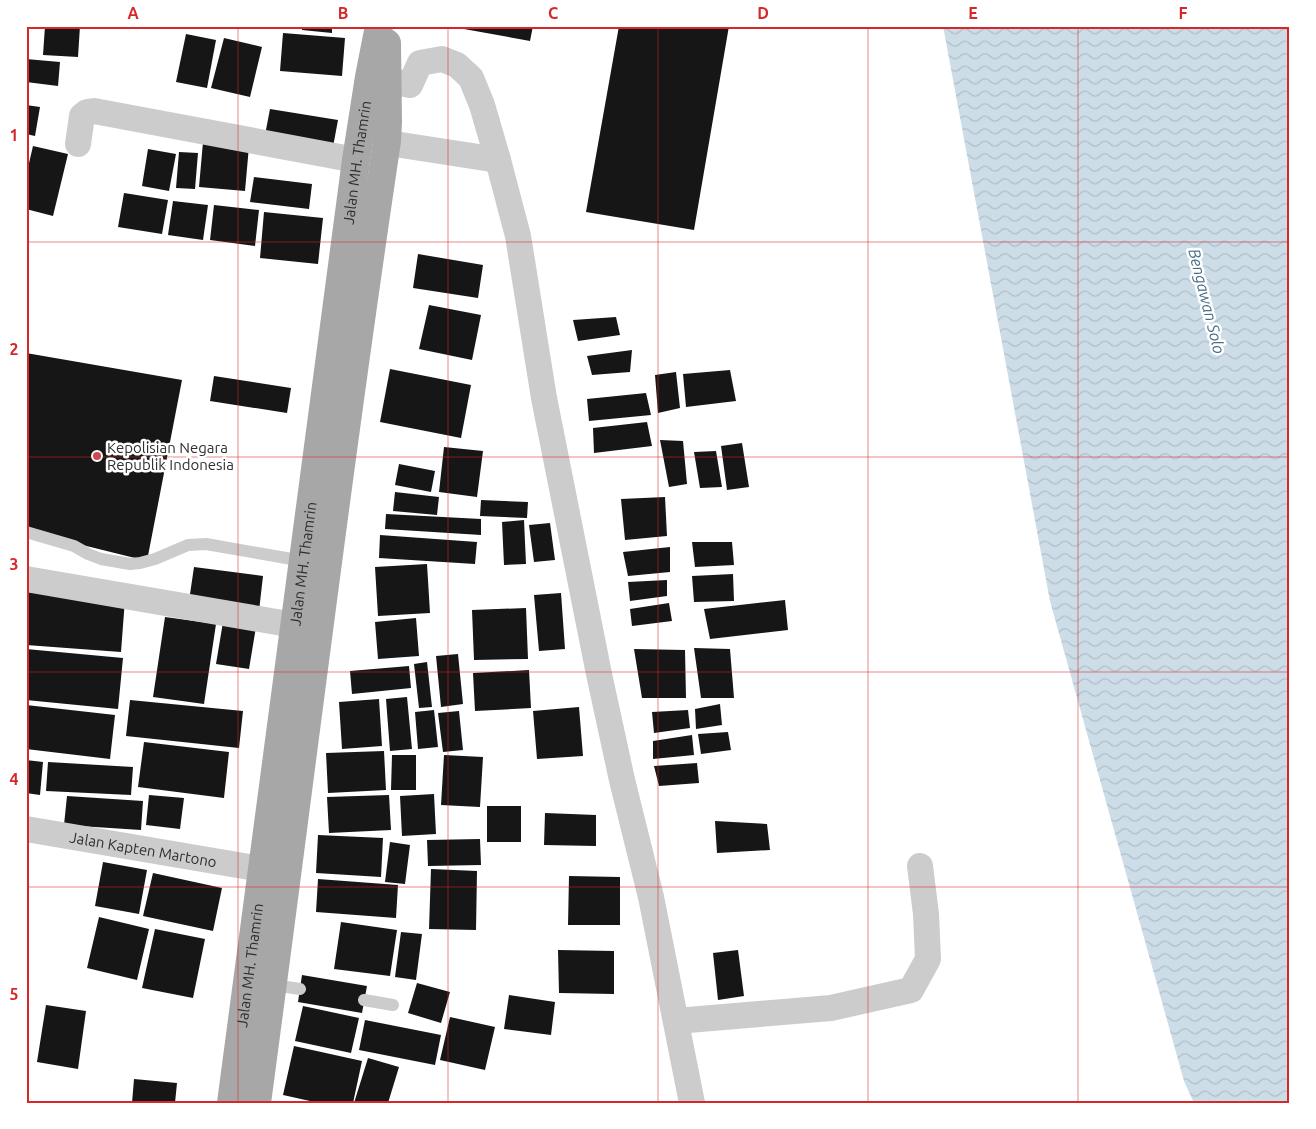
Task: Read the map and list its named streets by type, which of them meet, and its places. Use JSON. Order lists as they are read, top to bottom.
{
  "streets": {
    "main road": ["Jalan MH. Thamrin"],
    "street": ["Jalan Kapten Martono"]
  },
  "crossings": [
    ["Jalan MH. Thamrin", "Jalan Kapten Martono"]
  ],
  "water": ["Bengawan Solo"],
  "places": ["Kepolisian Negara Republik Indonesia"],
  "grid": {
    "columns": [
      "A",
      "B",
      "C",
      "D",
      "E",
      "F"
    ],
    "rows": [
      "1",
      "2",
      "3",
      "4",
      "5"
    ]
  }
}
